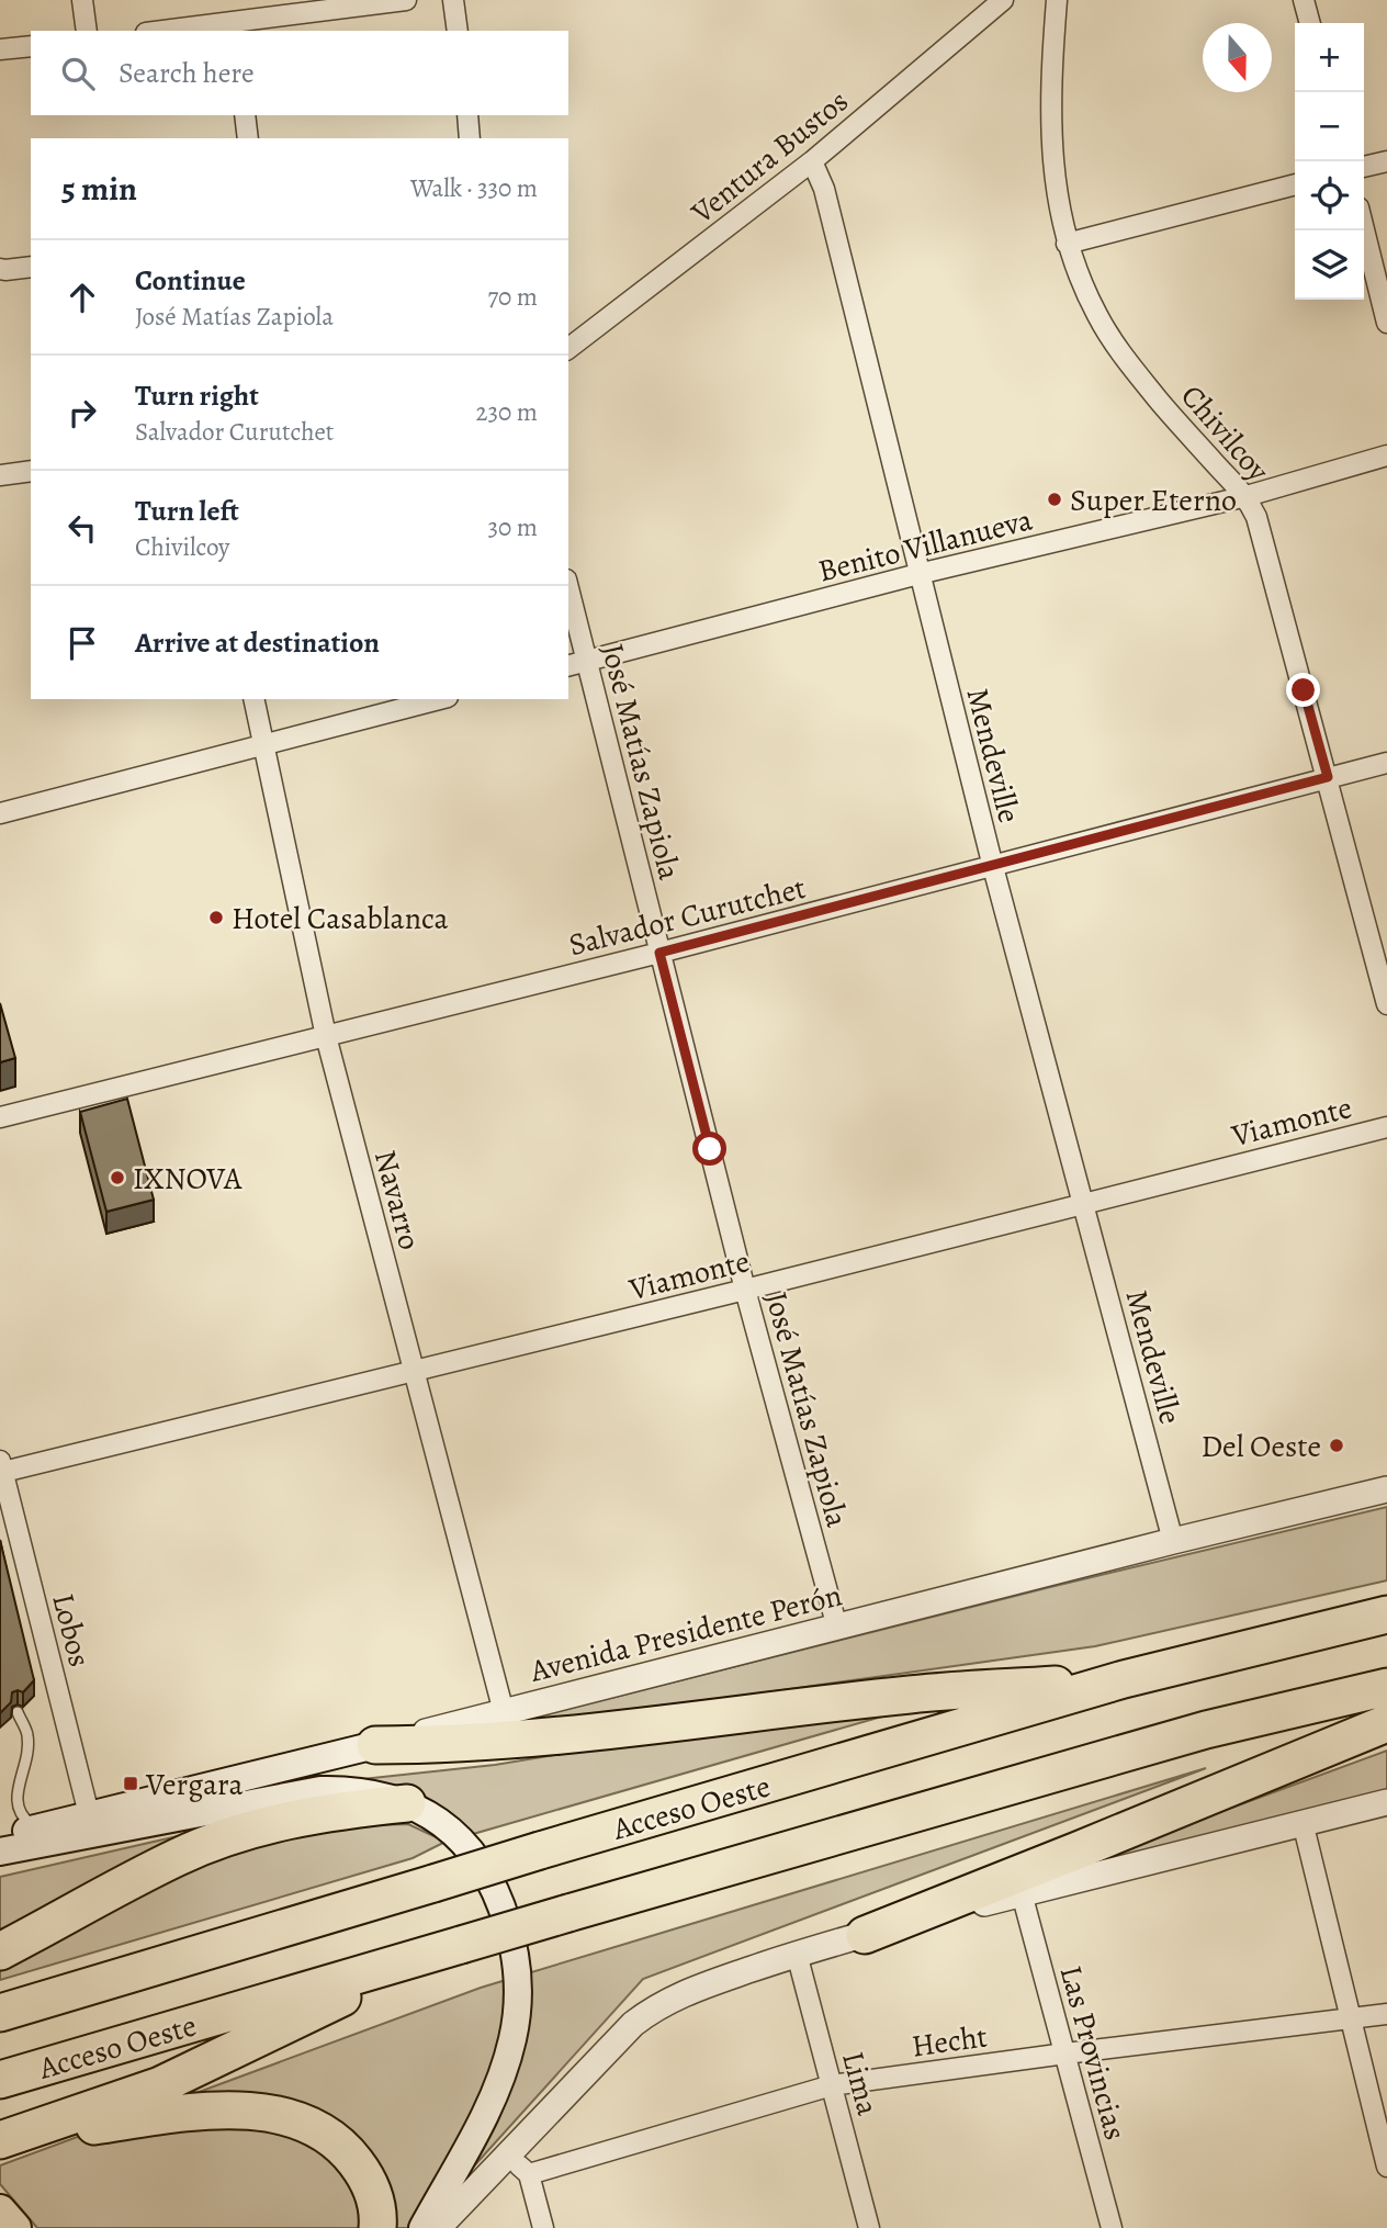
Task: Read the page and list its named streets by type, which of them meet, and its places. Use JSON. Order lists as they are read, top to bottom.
{
  "streets": {
    "highway": ["Acceso Oeste"],
    "main road": ["Avenida Presidente Perón"],
    "street": [
      "Ventura Bustos",
      "Chivilcoy",
      "Benito Villanueva",
      "Mendeville",
      "José Matías Zapiola",
      "Salvador Curutchet",
      "Viamonte",
      "Navarro",
      "Lobos",
      "Hecht",
      "Las Provincias",
      "Lima"
    ]
  },
  "crossings": [
    ["Ventura Bustos", "Mendeville"],
    ["Chivilcoy", "Benito Villanueva"],
    ["Chivilcoy", "Salvador Curutchet"],
    ["Benito Villanueva", "Mendeville"],
    ["Benito Villanueva", "José Matías Zapiola"],
    ["Mendeville", "Salvador Curutchet"],
    ["Mendeville", "Viamonte"],
    ["Mendeville", "Avenida Presidente Perón"],
    ["José Matías Zapiola", "Salvador Curutchet"],
    ["José Matías Zapiola", "Viamonte"],
    ["José Matías Zapiola", "Avenida Presidente Perón"],
    ["Salvador Curutchet", "Navarro"],
    ["Viamonte", "Navarro"],
    ["Viamonte", "Lobos"],
    ["Navarro", "Avenida Presidente Perón"],
    ["Lobos", "Avenida Presidente Perón"],
    ["Hecht", "Las Provincias"],
    ["Hecht", "Lima"]
  ],
  "places": {
    "other": [
      "Super Eterno",
      "Hotel Casablanca",
      "IXNOVA",
      "Del Oeste"
    ],
    "transit": ["Vergara"]
  },
  "north": "bottom",
  "page": {
    "map_buttons": ["+", "−"],
    "search": "Search here",
    "heading": ["5 min", "Walk · 330 m"],
    "list": [
      ["Continue", "José Matías Zapiola", "70 m"],
      ["Turn right", "Salvador Curutchet", "230 m"],
      ["Turn left", "Chivilcoy", "30 m"],
      "Arrive at destination"
    ]
  }
}
